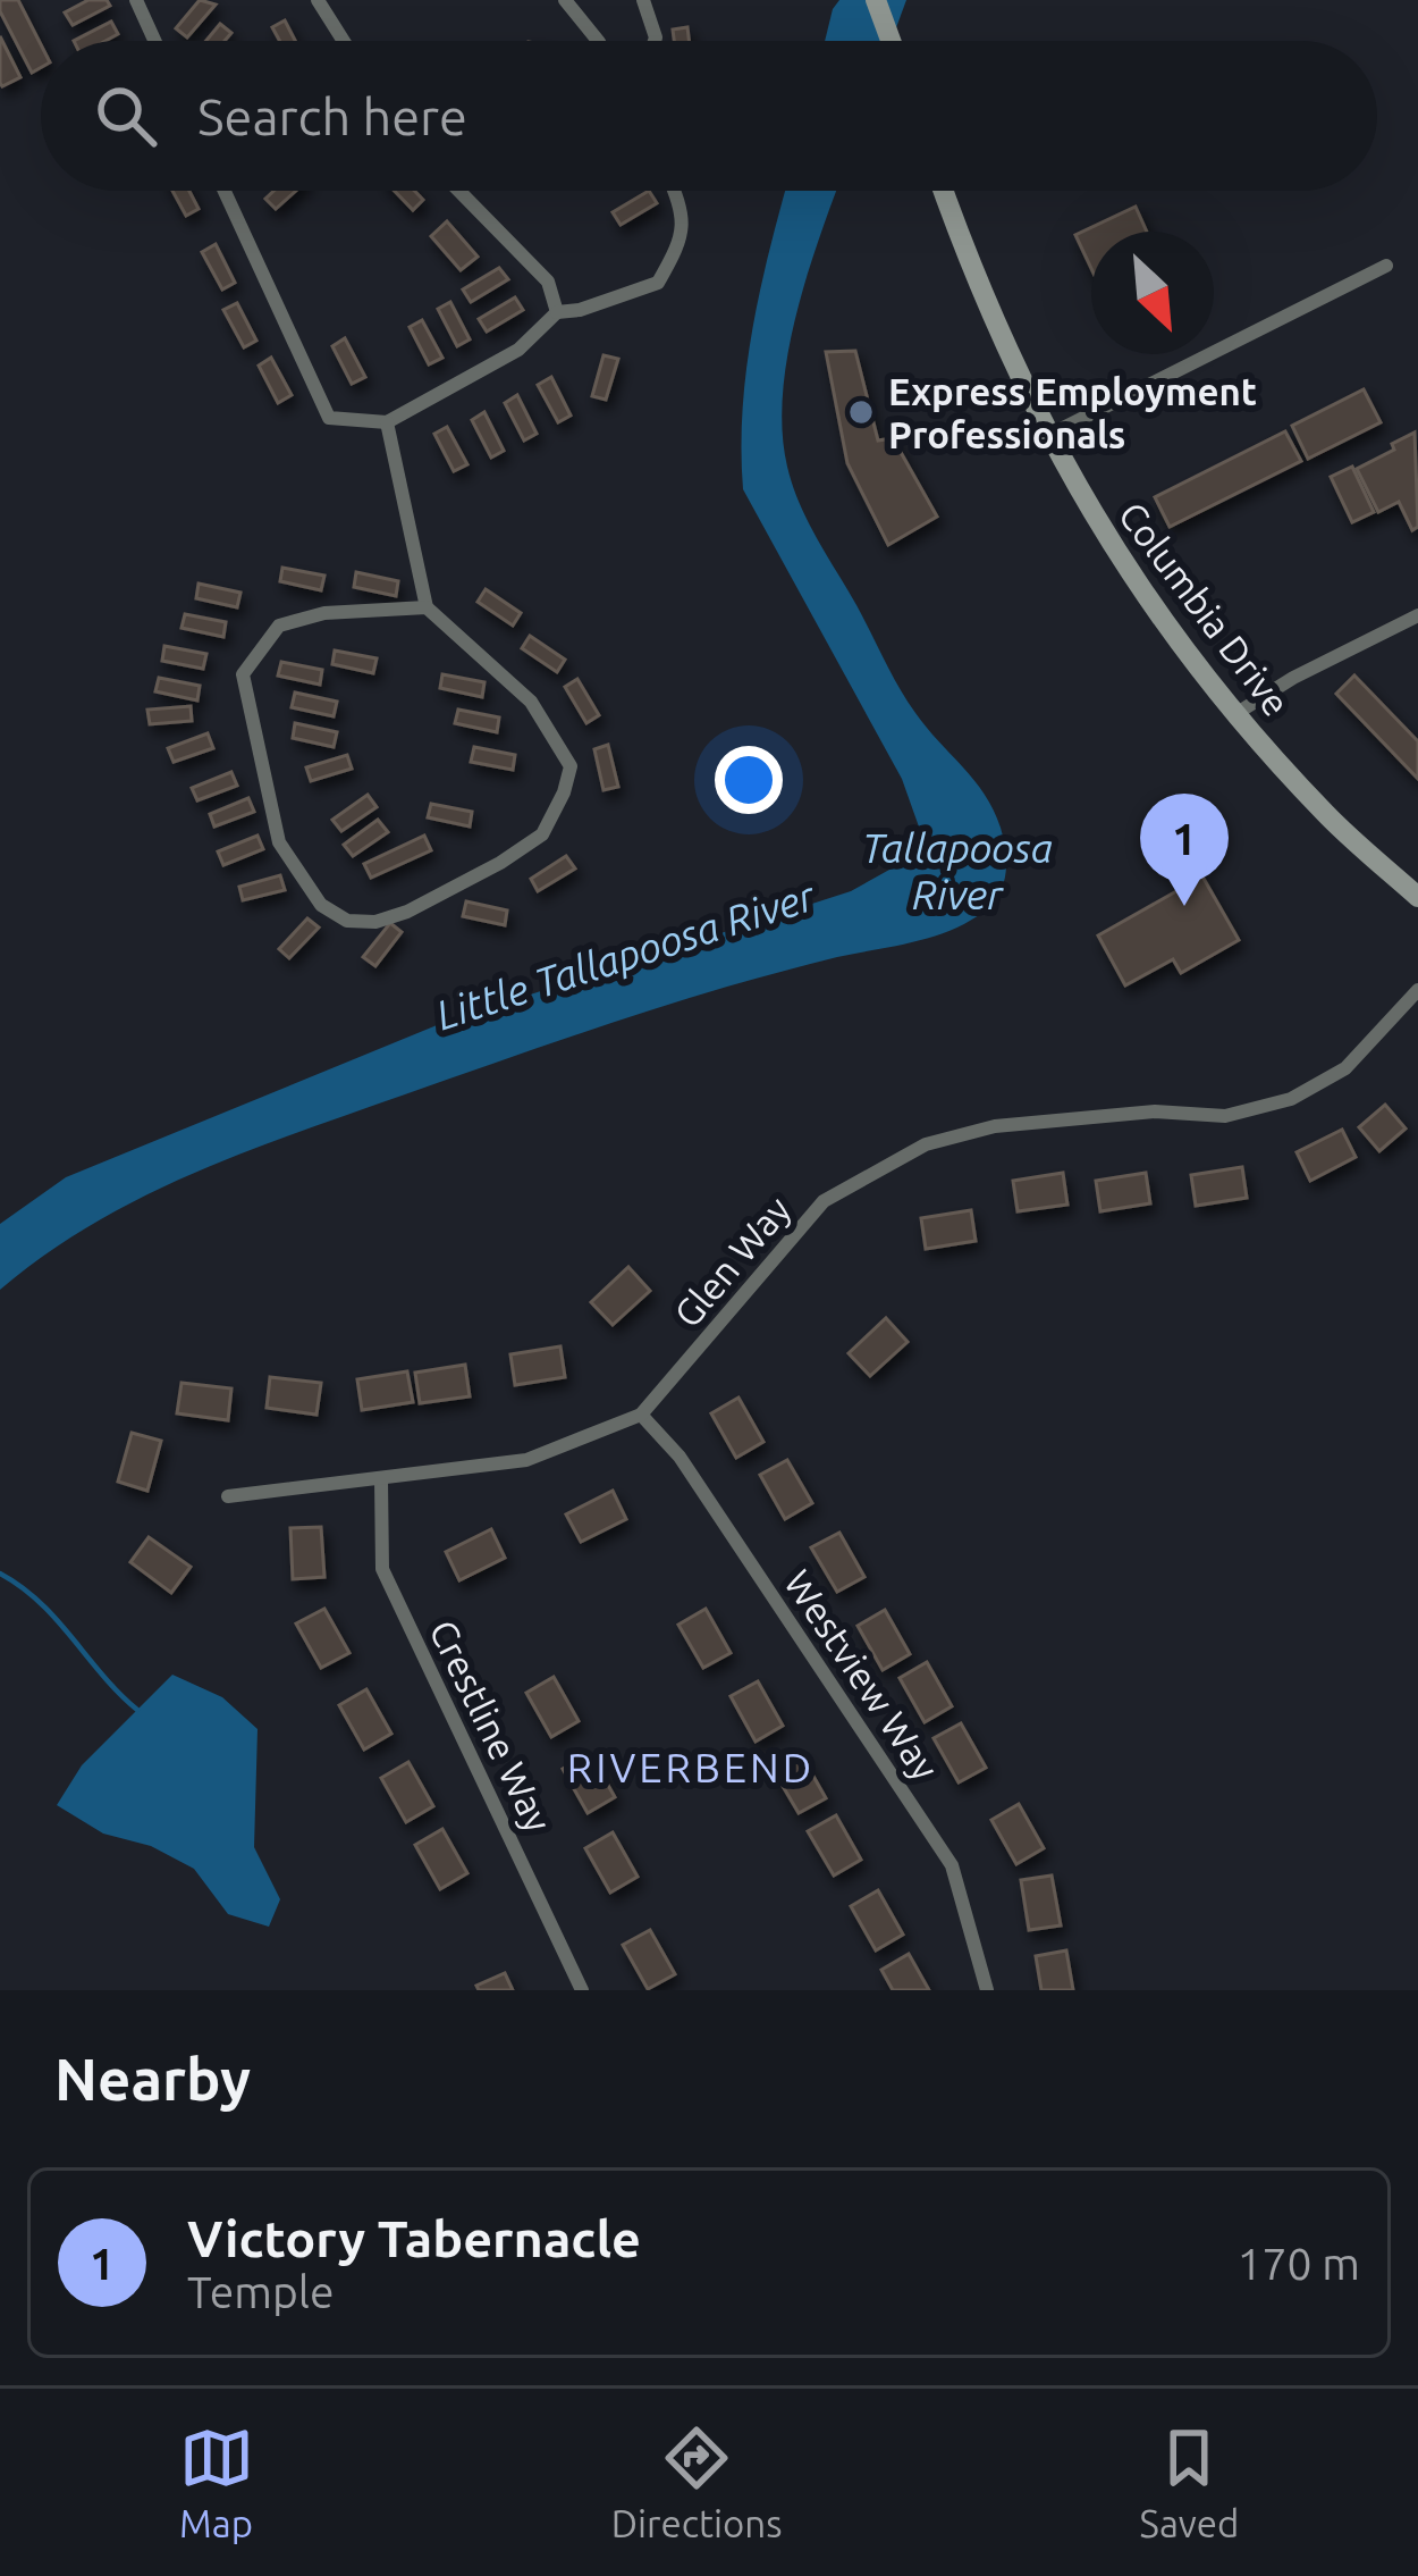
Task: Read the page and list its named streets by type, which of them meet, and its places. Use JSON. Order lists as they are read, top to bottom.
{
  "streets": {
    "main road": ["Columbia Drive"],
    "street": ["Glen Way", "Westview Way", "Crestline Way"]
  },
  "crossings": [
    ["Glen Way", "Westview Way"],
    ["Glen Way", "Crestline Way"]
  ],
  "districts": ["RIVERBEND"],
  "water": ["Tallapoosa River", "Little Tallapoosa River"],
  "places": ["Express Employment Professionals"],
  "north": "bottom right",
  "page": {
    "search": "Search here",
    "pins": "1",
    "heading": "Nearby",
    "list": [
      {
        "mark": "1",
        "name": "Victory Tabernacle",
        "note": "Temple",
        "value": "170 m"
      }
    ],
    "nav": ["Map", "Directions", "Saved"]
  }
}
